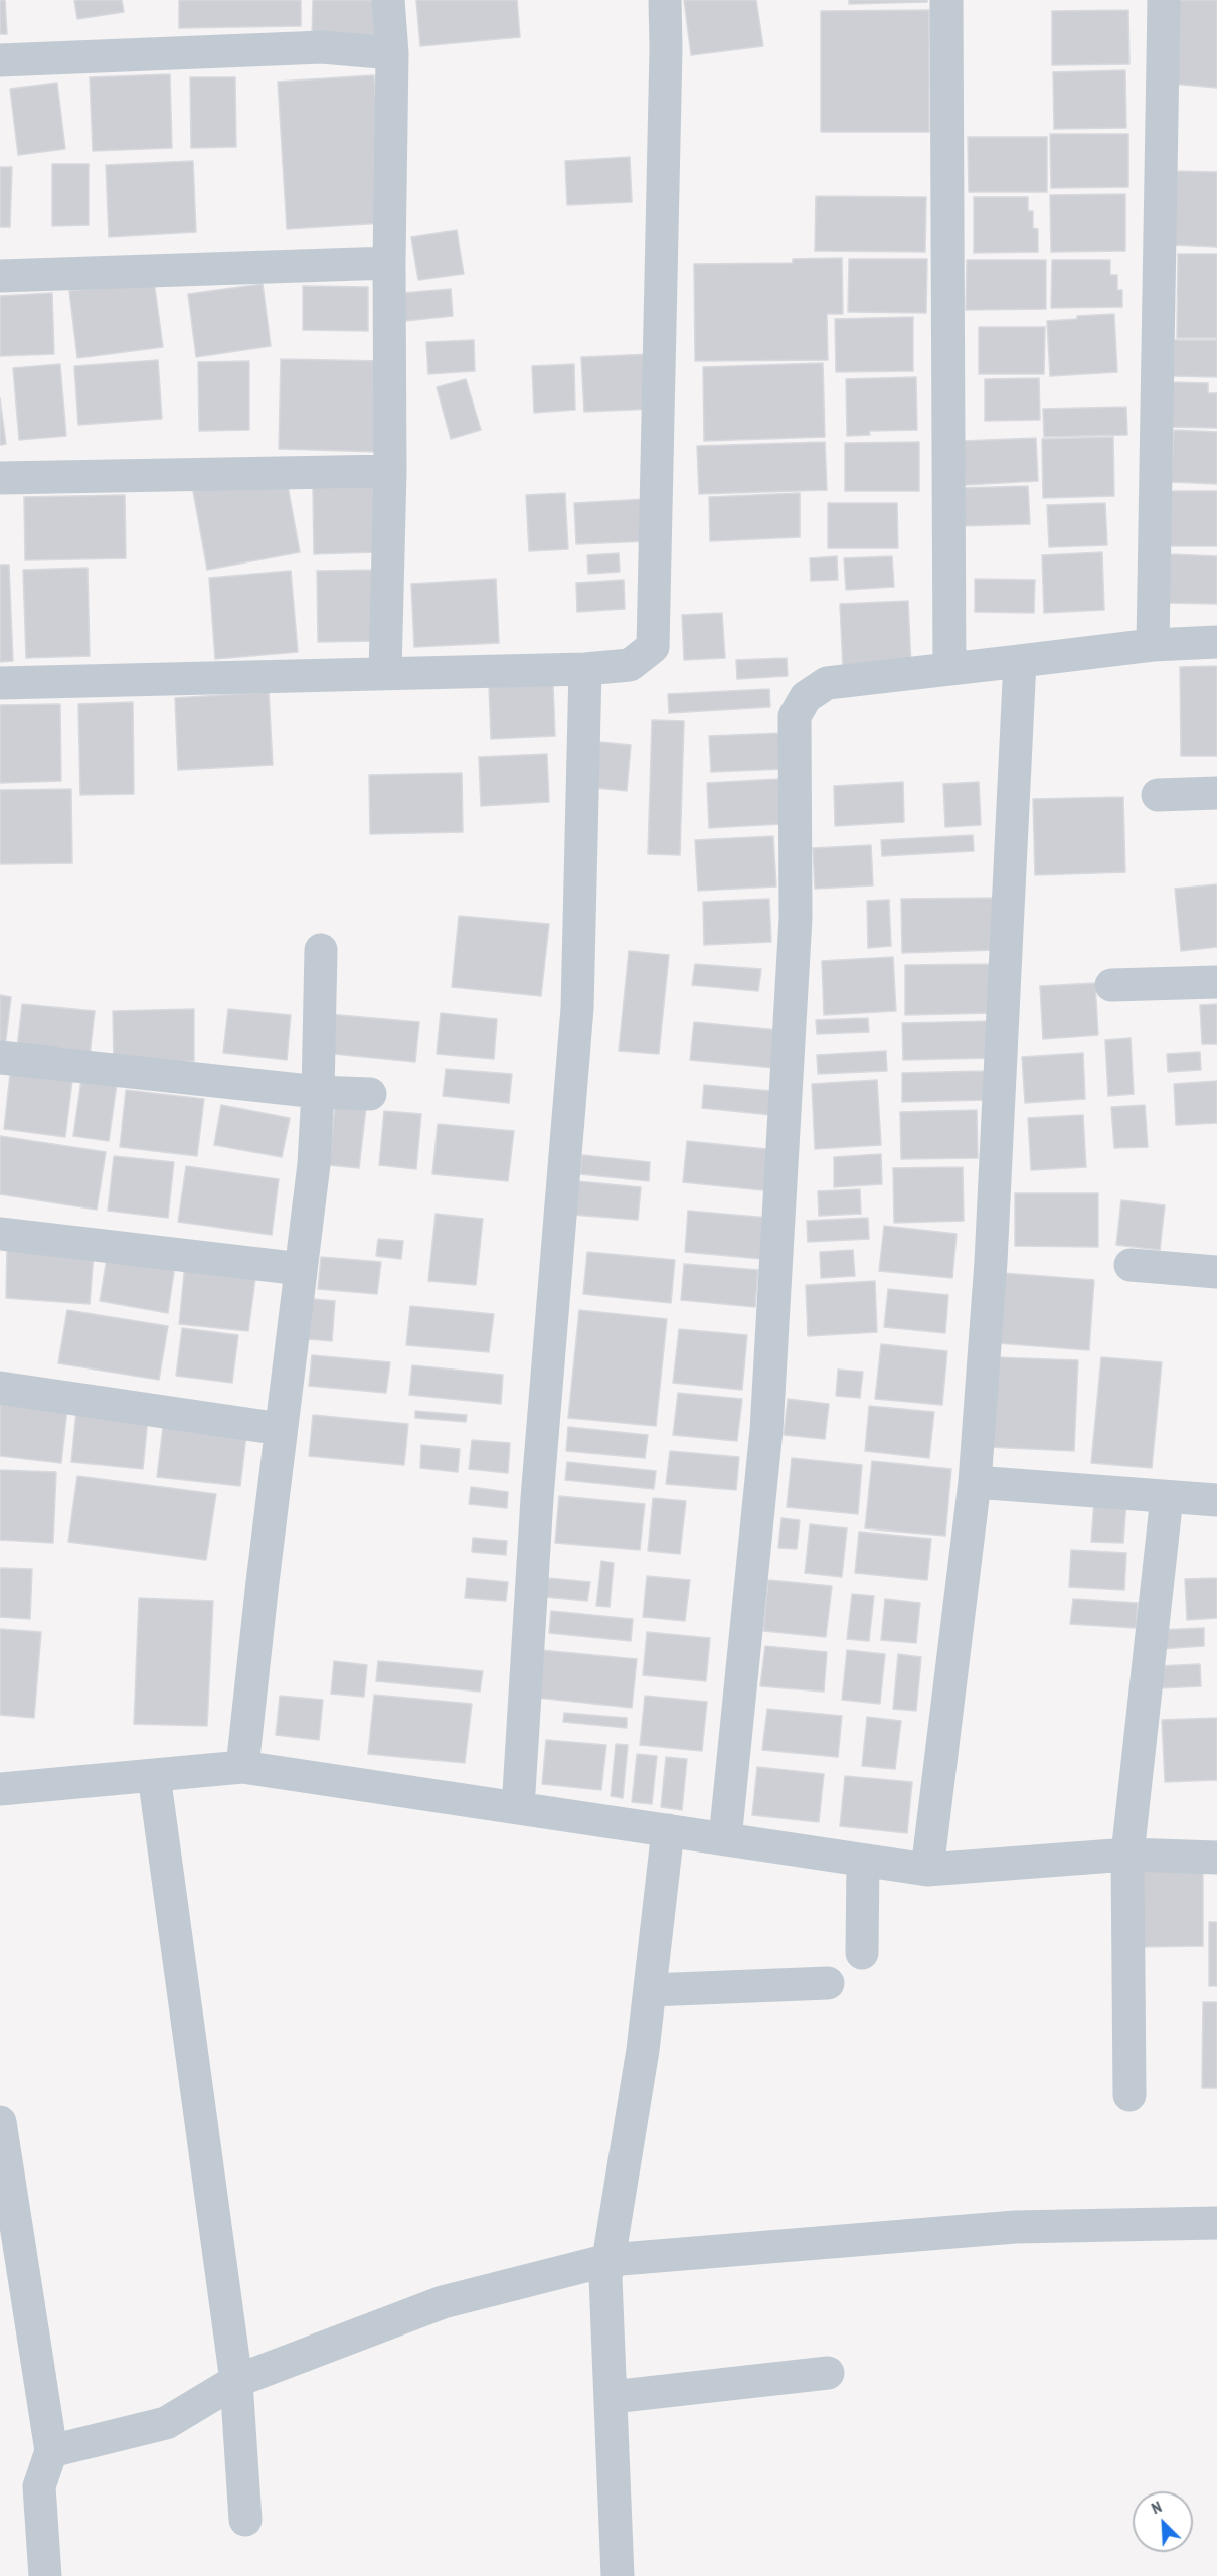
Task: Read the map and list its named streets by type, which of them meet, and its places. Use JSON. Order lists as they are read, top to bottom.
{
  "north": "top left"
}
